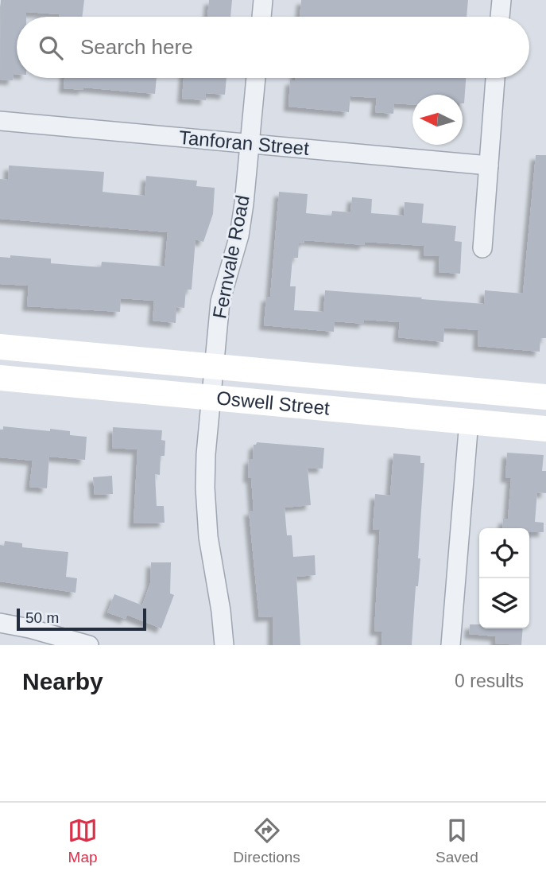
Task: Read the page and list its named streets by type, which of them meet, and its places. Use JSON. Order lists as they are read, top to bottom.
{
  "streets": {
    "main road": ["Oswell Street"],
    "street": ["Tanforan Street", "Fernvale Road"]
  },
  "crossings": [
    ["Tanforan Street", "Fernvale Road"],
    ["Fernvale Road", "Oswell Street"]
  ],
  "scale_bar": "50 m",
  "north": "left",
  "page": {
    "search": "Search here",
    "scale": "50 m",
    "heading": ["Nearby", "0 results"],
    "nav": ["Map", "Directions", "Saved"]
  }
}
